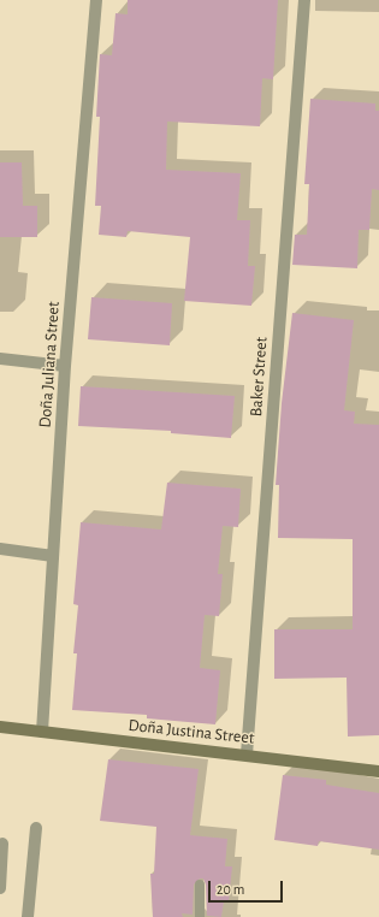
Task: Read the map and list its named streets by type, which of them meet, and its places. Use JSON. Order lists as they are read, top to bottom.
{
  "streets": {
    "street": ["Doña Juliana Street", "Baker Street", "Doña Justina Street"]
  },
  "crossings": [
    ["Doña Juliana Street", "Doña Justina Street"],
    ["Baker Street", "Doña Justina Street"]
  ],
  "scale_bar": "20 m"
}
